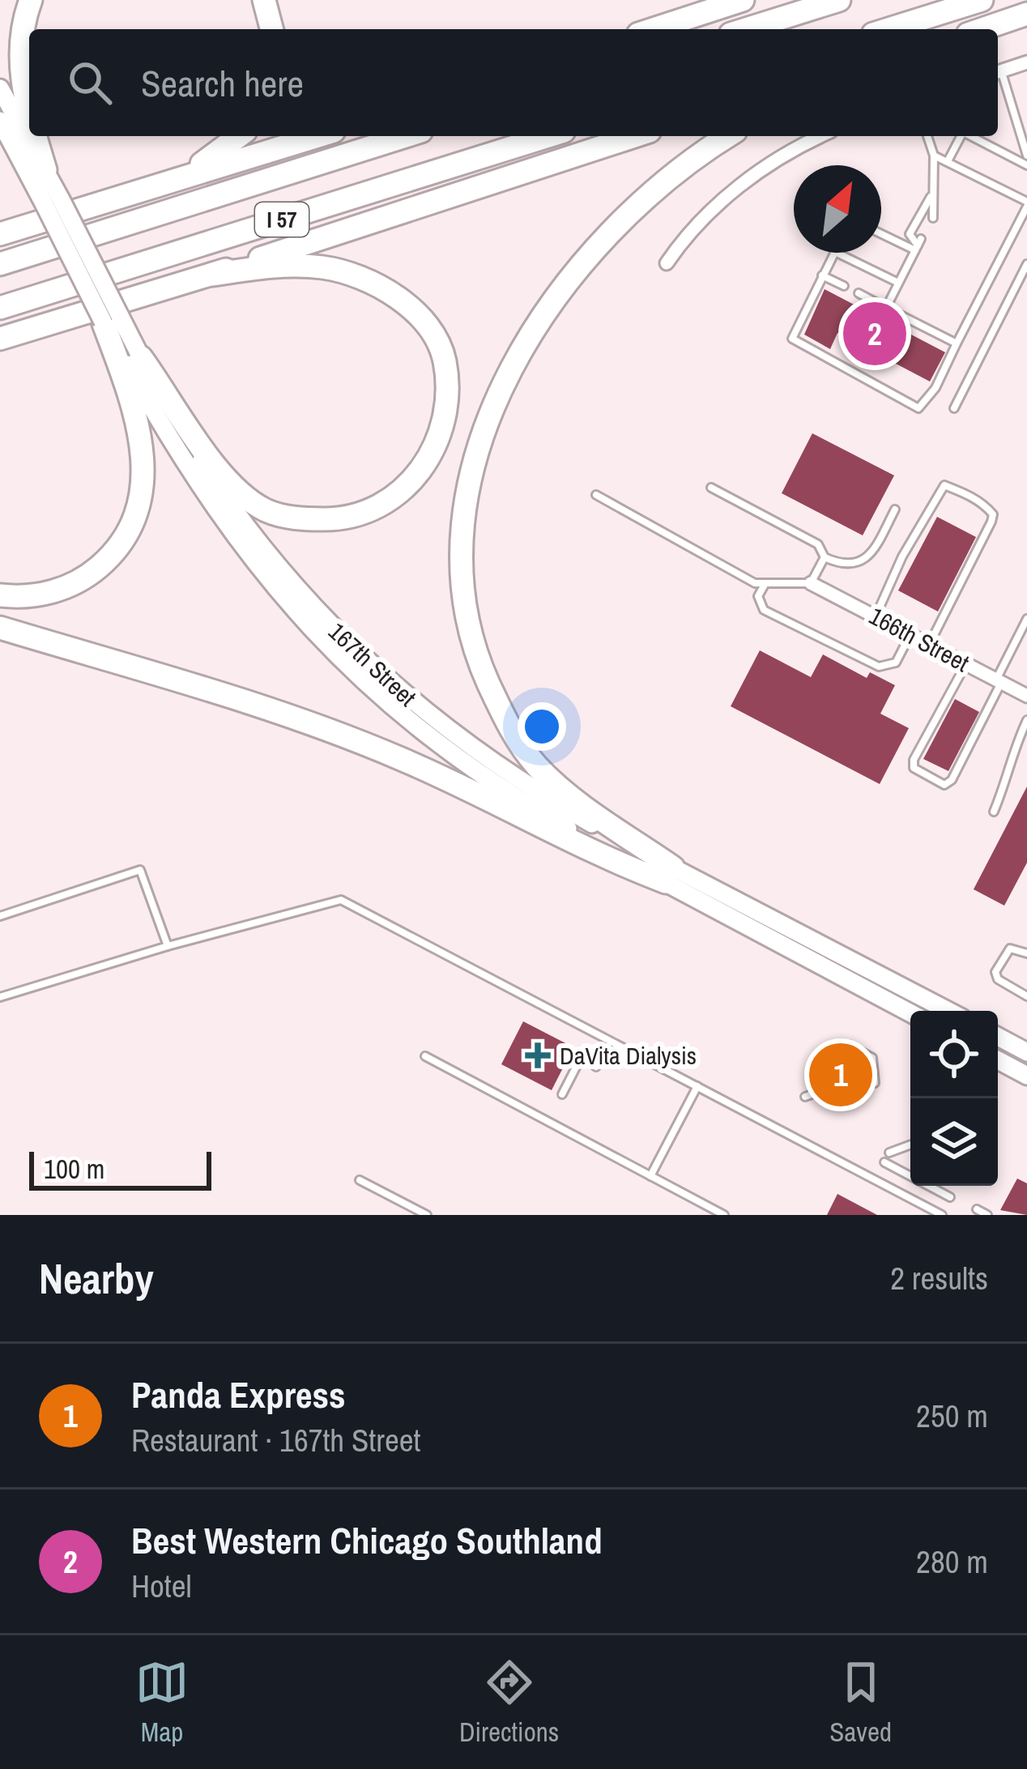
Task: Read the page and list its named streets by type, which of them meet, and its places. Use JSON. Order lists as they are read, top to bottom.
{
  "streets": {
    "highway": ["I 57"],
    "main road": ["167th Street"],
    "street": ["166th Street"]
  },
  "places": {
    "health": ["DaVita Dialysis"]
  },
  "scale_bar": "100 m",
  "north": "top right",
  "page": {
    "search": "Search here",
    "pins": ["2", "1"],
    "scale": "100 m",
    "heading": ["Nearby", "2 results"],
    "list": [
      {
        "mark": "1",
        "name": "Panda Express",
        "note": "Restaurant · 167th Street",
        "value": "250 m"
      },
      {
        "mark": "2",
        "name": "Best Western Chicago Southland",
        "note": "Hotel",
        "value": "280 m"
      }
    ],
    "nav": ["Map", "Directions", "Saved"]
  }
}
